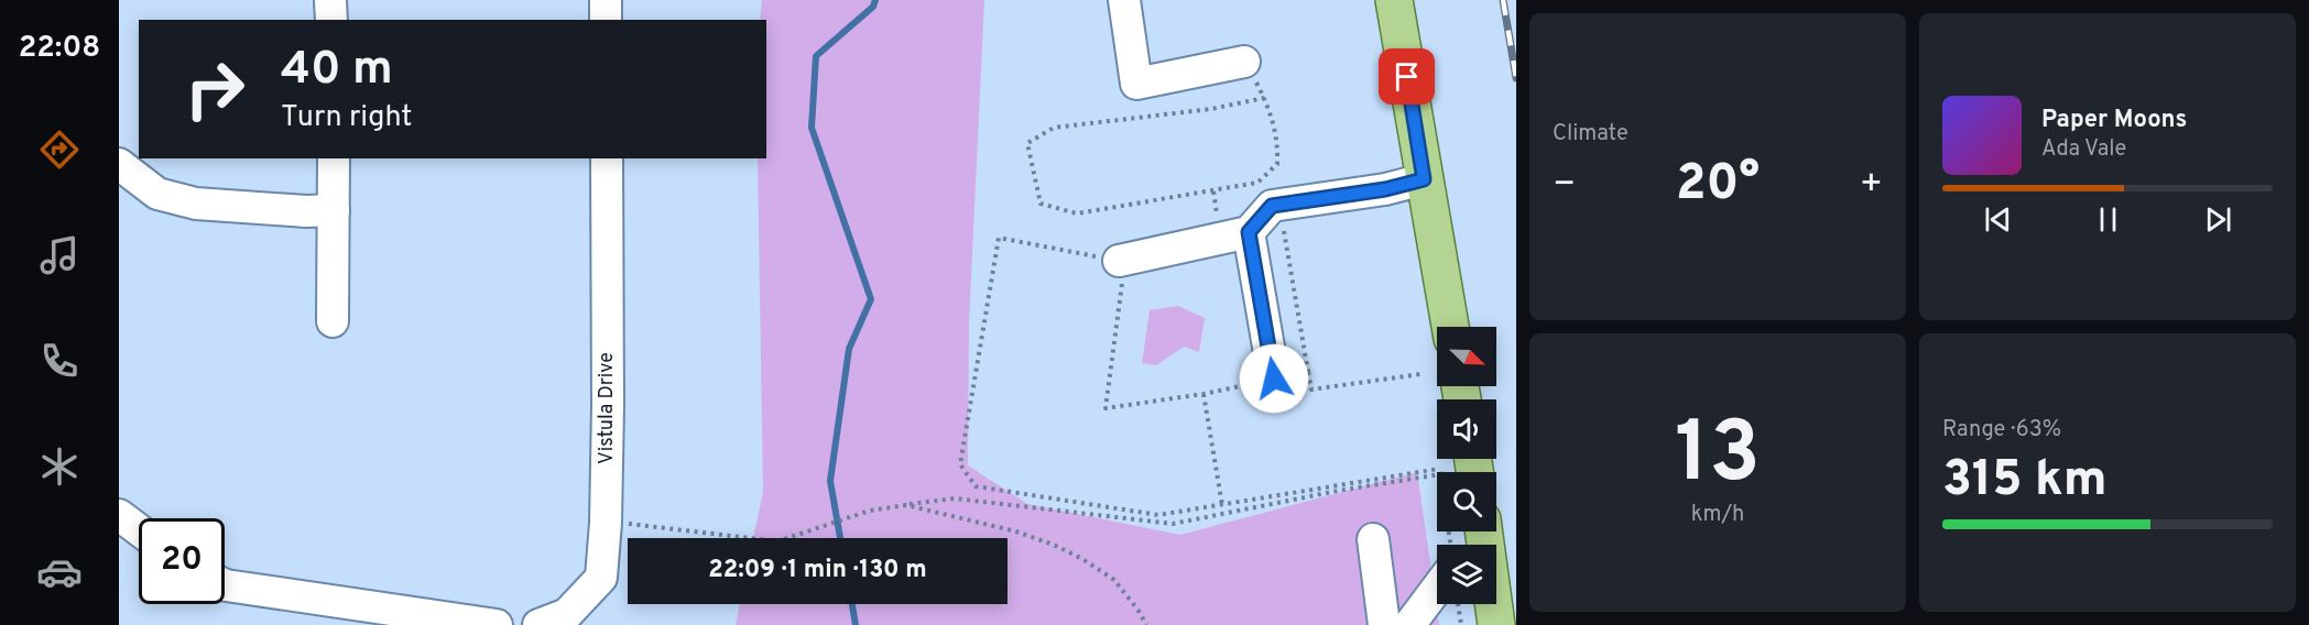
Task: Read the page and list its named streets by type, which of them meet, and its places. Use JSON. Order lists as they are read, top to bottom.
{
  "streets": {
    "street": ["Vistula Drive"]
  },
  "north": "bottom right",
  "page": {
    "tabs": "22:08",
    "tile": [
      "Climate",
      ["13", "km/h"],
      ["Range · 63%", "315 km"]
    ],
    "turn": ["40 m", "Turn right"],
    "song": ["Paper Moons", "Ada Vale"],
    "heat": ["−", "20°", "+"],
    "limit": "20",
    "trip": "22:09 · 1 min · 130 m"
  }
}
